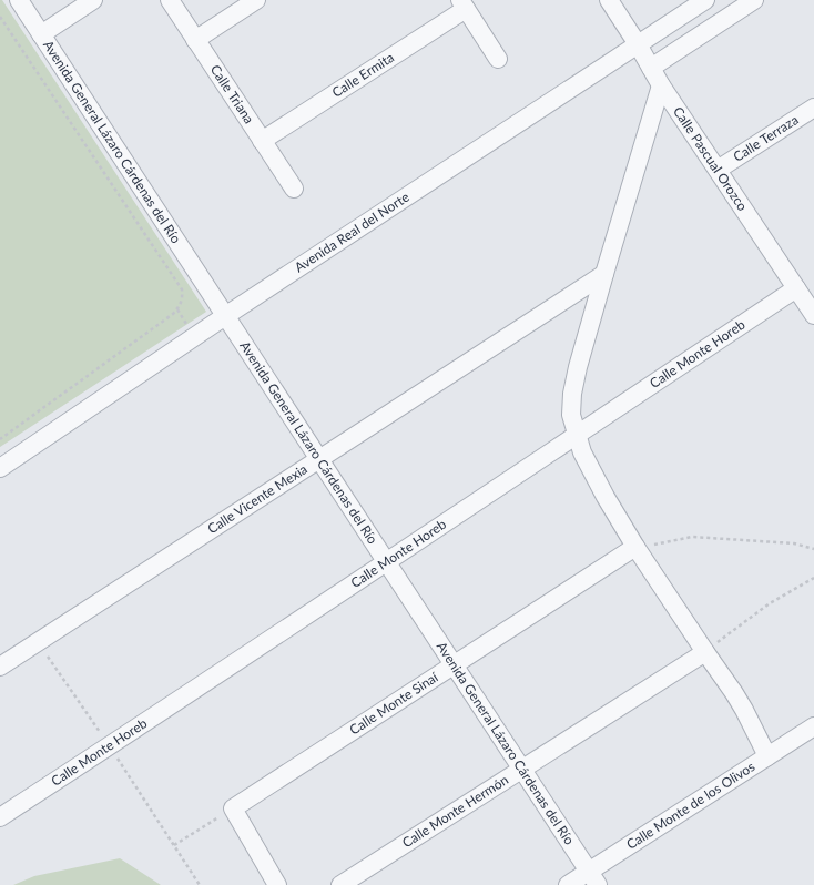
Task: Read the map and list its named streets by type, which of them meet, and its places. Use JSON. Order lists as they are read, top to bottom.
{
  "streets": {
    "street": [
      "Calle Ermita",
      "Calle Triana",
      "Calle Terraza",
      "Avenida General Lázaro Cárdenas del Río",
      "Calle Pascual Orozco",
      "Avenida Real del Norte",
      "Calle Monte Horeb",
      "Calle Vicente Mexia",
      "Calle Monte Sinaí",
      "Calle Monte de los Olivos",
      "Calle Monte Hermón"
    ]
  },
  "crossings": [
    ["Calle Ermita", "Calle Triana"],
    ["Calle Terraza", "Calle Pascual Orozco"],
    ["Avenida General Lázaro Cárdenas del Río", "Avenida Real del Norte"],
    ["Avenida General Lázaro Cárdenas del Río", "Calle Monte Horeb"],
    ["Avenida General Lázaro Cárdenas del Río", "Calle Vicente Mexia"],
    ["Avenida General Lázaro Cárdenas del Río", "Calle Monte Sinaí"],
    ["Avenida General Lázaro Cárdenas del Río", "Calle Monte de los Olivos"],
    ["Avenida General Lázaro Cárdenas del Río", "Calle Monte Hermón"],
    ["Calle Pascual Orozco", "Avenida Real del Norte"],
    ["Calle Pascual Orozco", "Calle Monte Horeb"]
  ]
}
